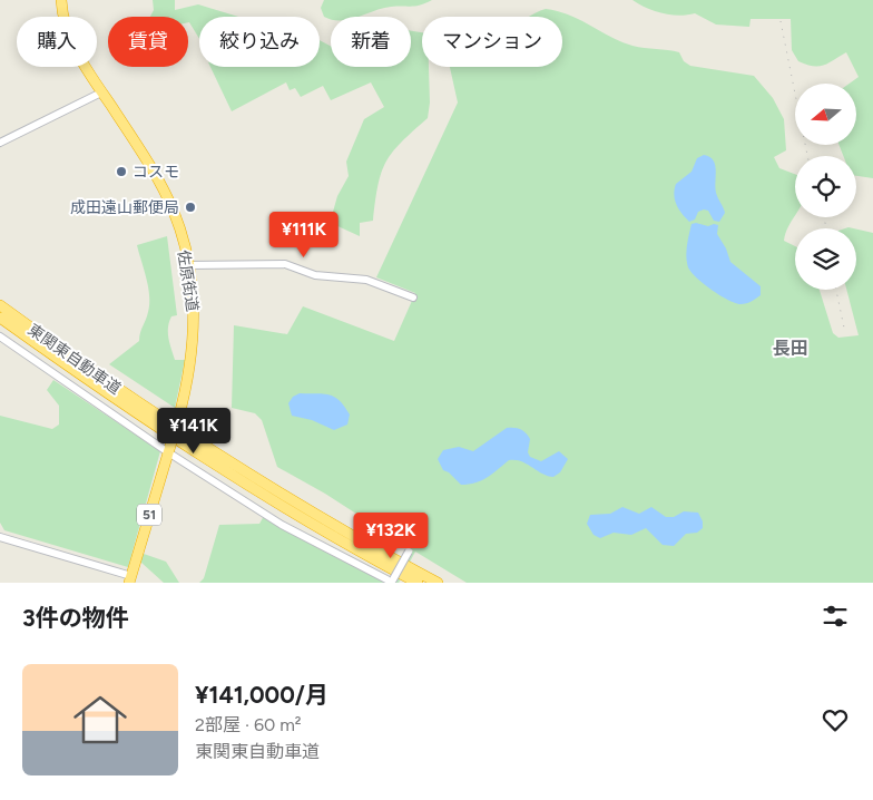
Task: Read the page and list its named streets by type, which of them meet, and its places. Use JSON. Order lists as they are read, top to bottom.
{
  "streets": {
    "highway": ["佐原街道", "東関東自動車道", "51"]
  },
  "districts": ["長田"],
  "places": ["コスモ", "成田遠山郵便局"],
  "north": "left",
  "page": {
    "chip": [
      "購入",
      "賃貸",
      "絞り込み",
      "新着",
      "マンション"
    ],
    "price": ["¥111K", "¥141K", "¥132K"],
    "heading": "3件の物件",
    "list": [
      {
        "name": "¥141,000/月",
        "note": "2部屋 · 60 m² · 東関東自動車道"
      }
    ]
  }
}
